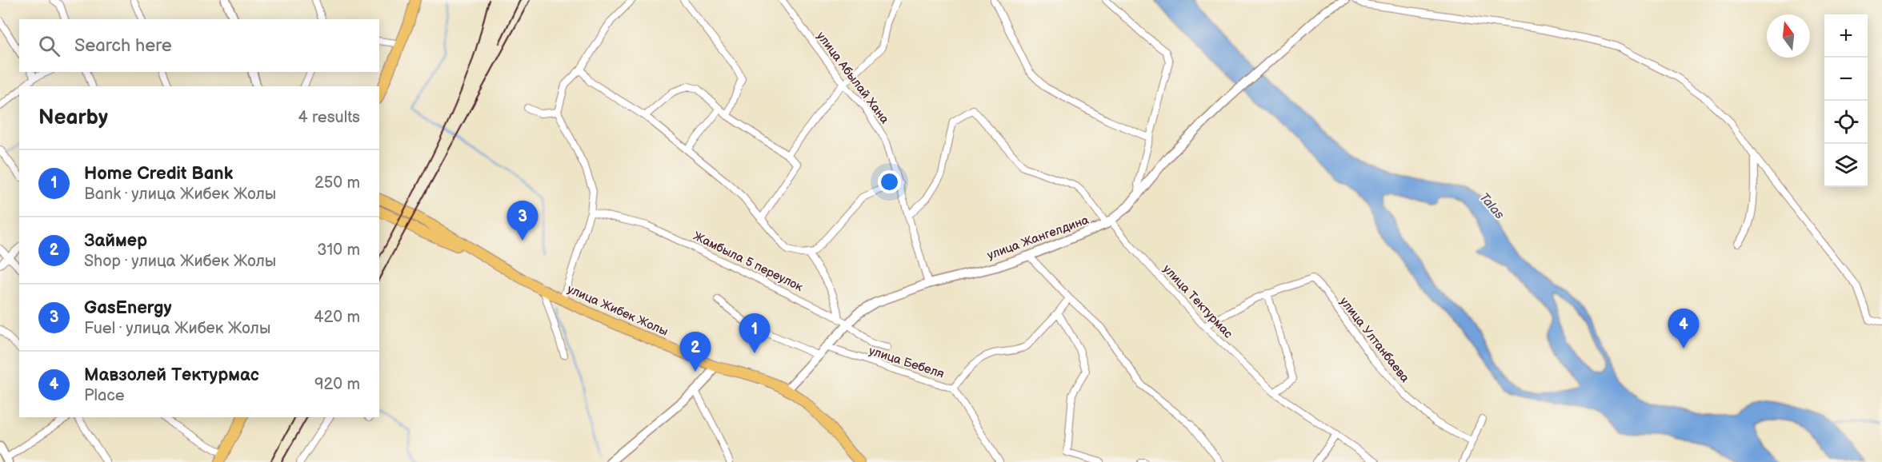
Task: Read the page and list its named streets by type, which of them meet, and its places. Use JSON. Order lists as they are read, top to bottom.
{
  "streets": {
    "main road": ["улица Жибек Жолы"],
    "street": [
      "улица Абылай Хана",
      "улица Жангелдина",
      "Жамбыла 5 переулок",
      "улица Тектурмас",
      "улица Ултанбаева",
      "улица Бебеля"
    ]
  },
  "crossings": [
    ["улица Абылай Хана", "улица Жангелдина"],
    ["улица Абылай Хана", "улица Тектурмас"],
    ["улица Жангелдина", "Жамбыла 5 переулок"],
    ["улица Жангелдина", "улица Тектурмас"],
    ["улица Жангелдина", "улица Жибек Жолы"],
    ["улица Жангелдина", "улица Бебеля"]
  ],
  "water": ["Talas"],
  "north": "top",
  "page": {
    "map_buttons": ["+", "−"],
    "search": "Search here",
    "heading": ["Nearby", "4 results"],
    "list": [
      {
        "mark": "1",
        "name": "Home Credit Bank",
        "note": "Bank · улица Жибек Жолы",
        "value": "250 m"
      },
      {
        "mark": "2",
        "name": "Займер",
        "note": "Shop · улица Жибек Жолы",
        "value": "310 m"
      },
      {
        "mark": "3",
        "name": "GasEnergy",
        "note": "Fuel · улица Жибек Жолы",
        "value": "420 m"
      },
      {
        "mark": "4",
        "name": "Мавзолей Тектурмас",
        "note": "Place",
        "value": "920 m"
      }
    ],
    "pins": [
      "3",
      "4",
      "1",
      "2"
    ]
  }
}
